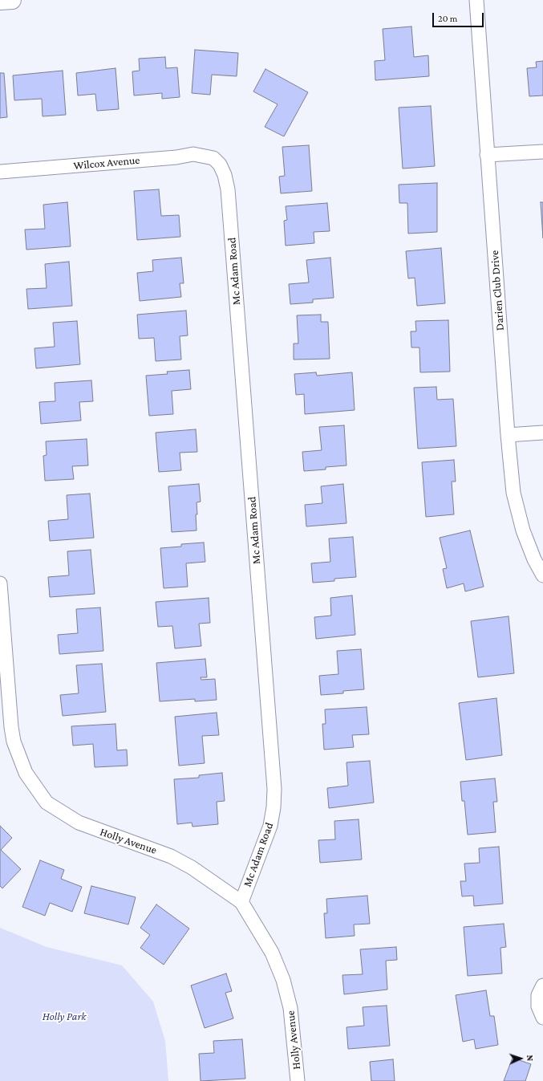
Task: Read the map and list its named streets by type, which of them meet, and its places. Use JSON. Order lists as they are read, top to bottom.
{
  "streets": {
    "street": [
      "Wilcox Avenue",
      "Mc Adam Road",
      "Darien Club Drive",
      "Holly Avenue"
    ]
  },
  "crossings": [
    ["Wilcox Avenue", "Mc Adam Road"],
    ["Mc Adam Road", "Holly Avenue"]
  ],
  "parks": ["Holly Park"],
  "scale_bar": "20 m",
  "north": "right"
}
